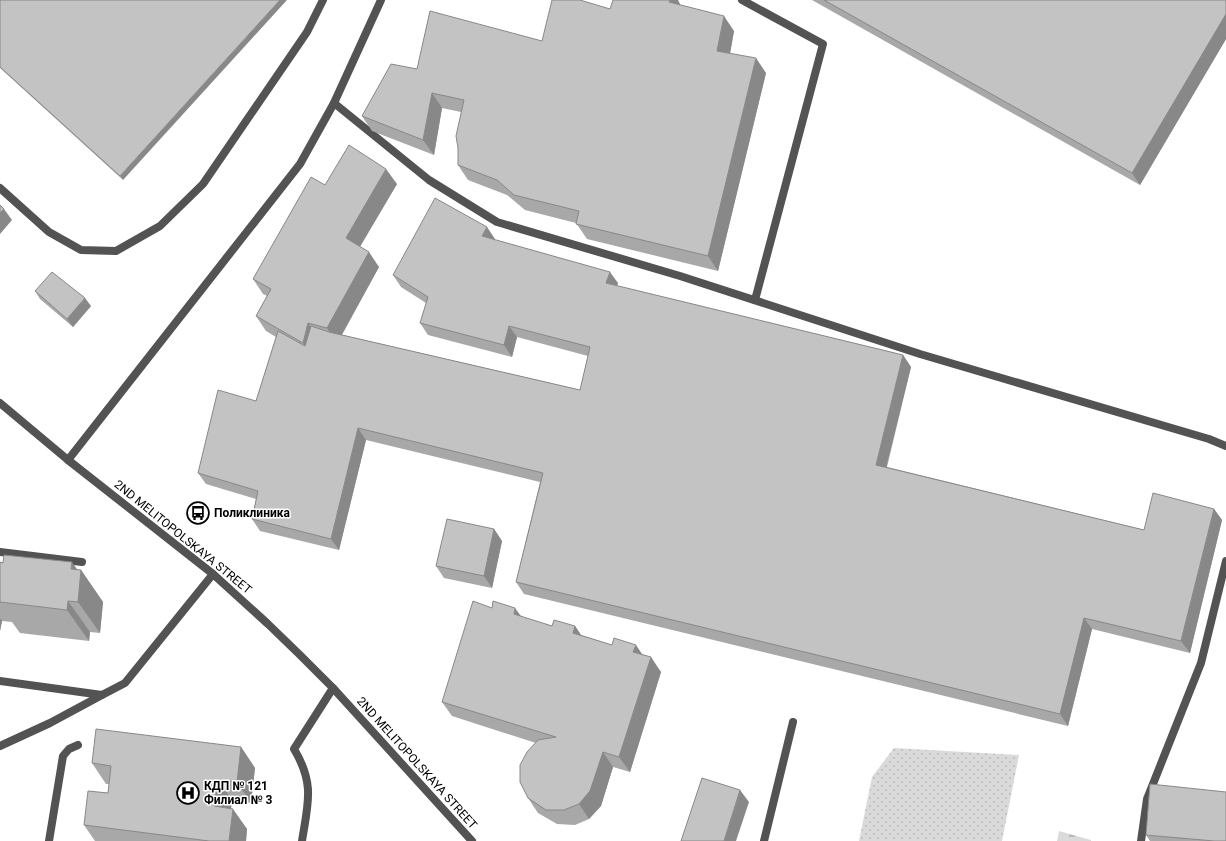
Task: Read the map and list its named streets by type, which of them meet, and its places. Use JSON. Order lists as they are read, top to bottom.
{
  "streets": {
    "street": ["2ND MELITOPOLSKAYA STREET"]
  },
  "places": {
    "bus stop": ["Поликлиника"],
    "hospital": ["КДП № 121 Филиал № 3"]
  }
}
